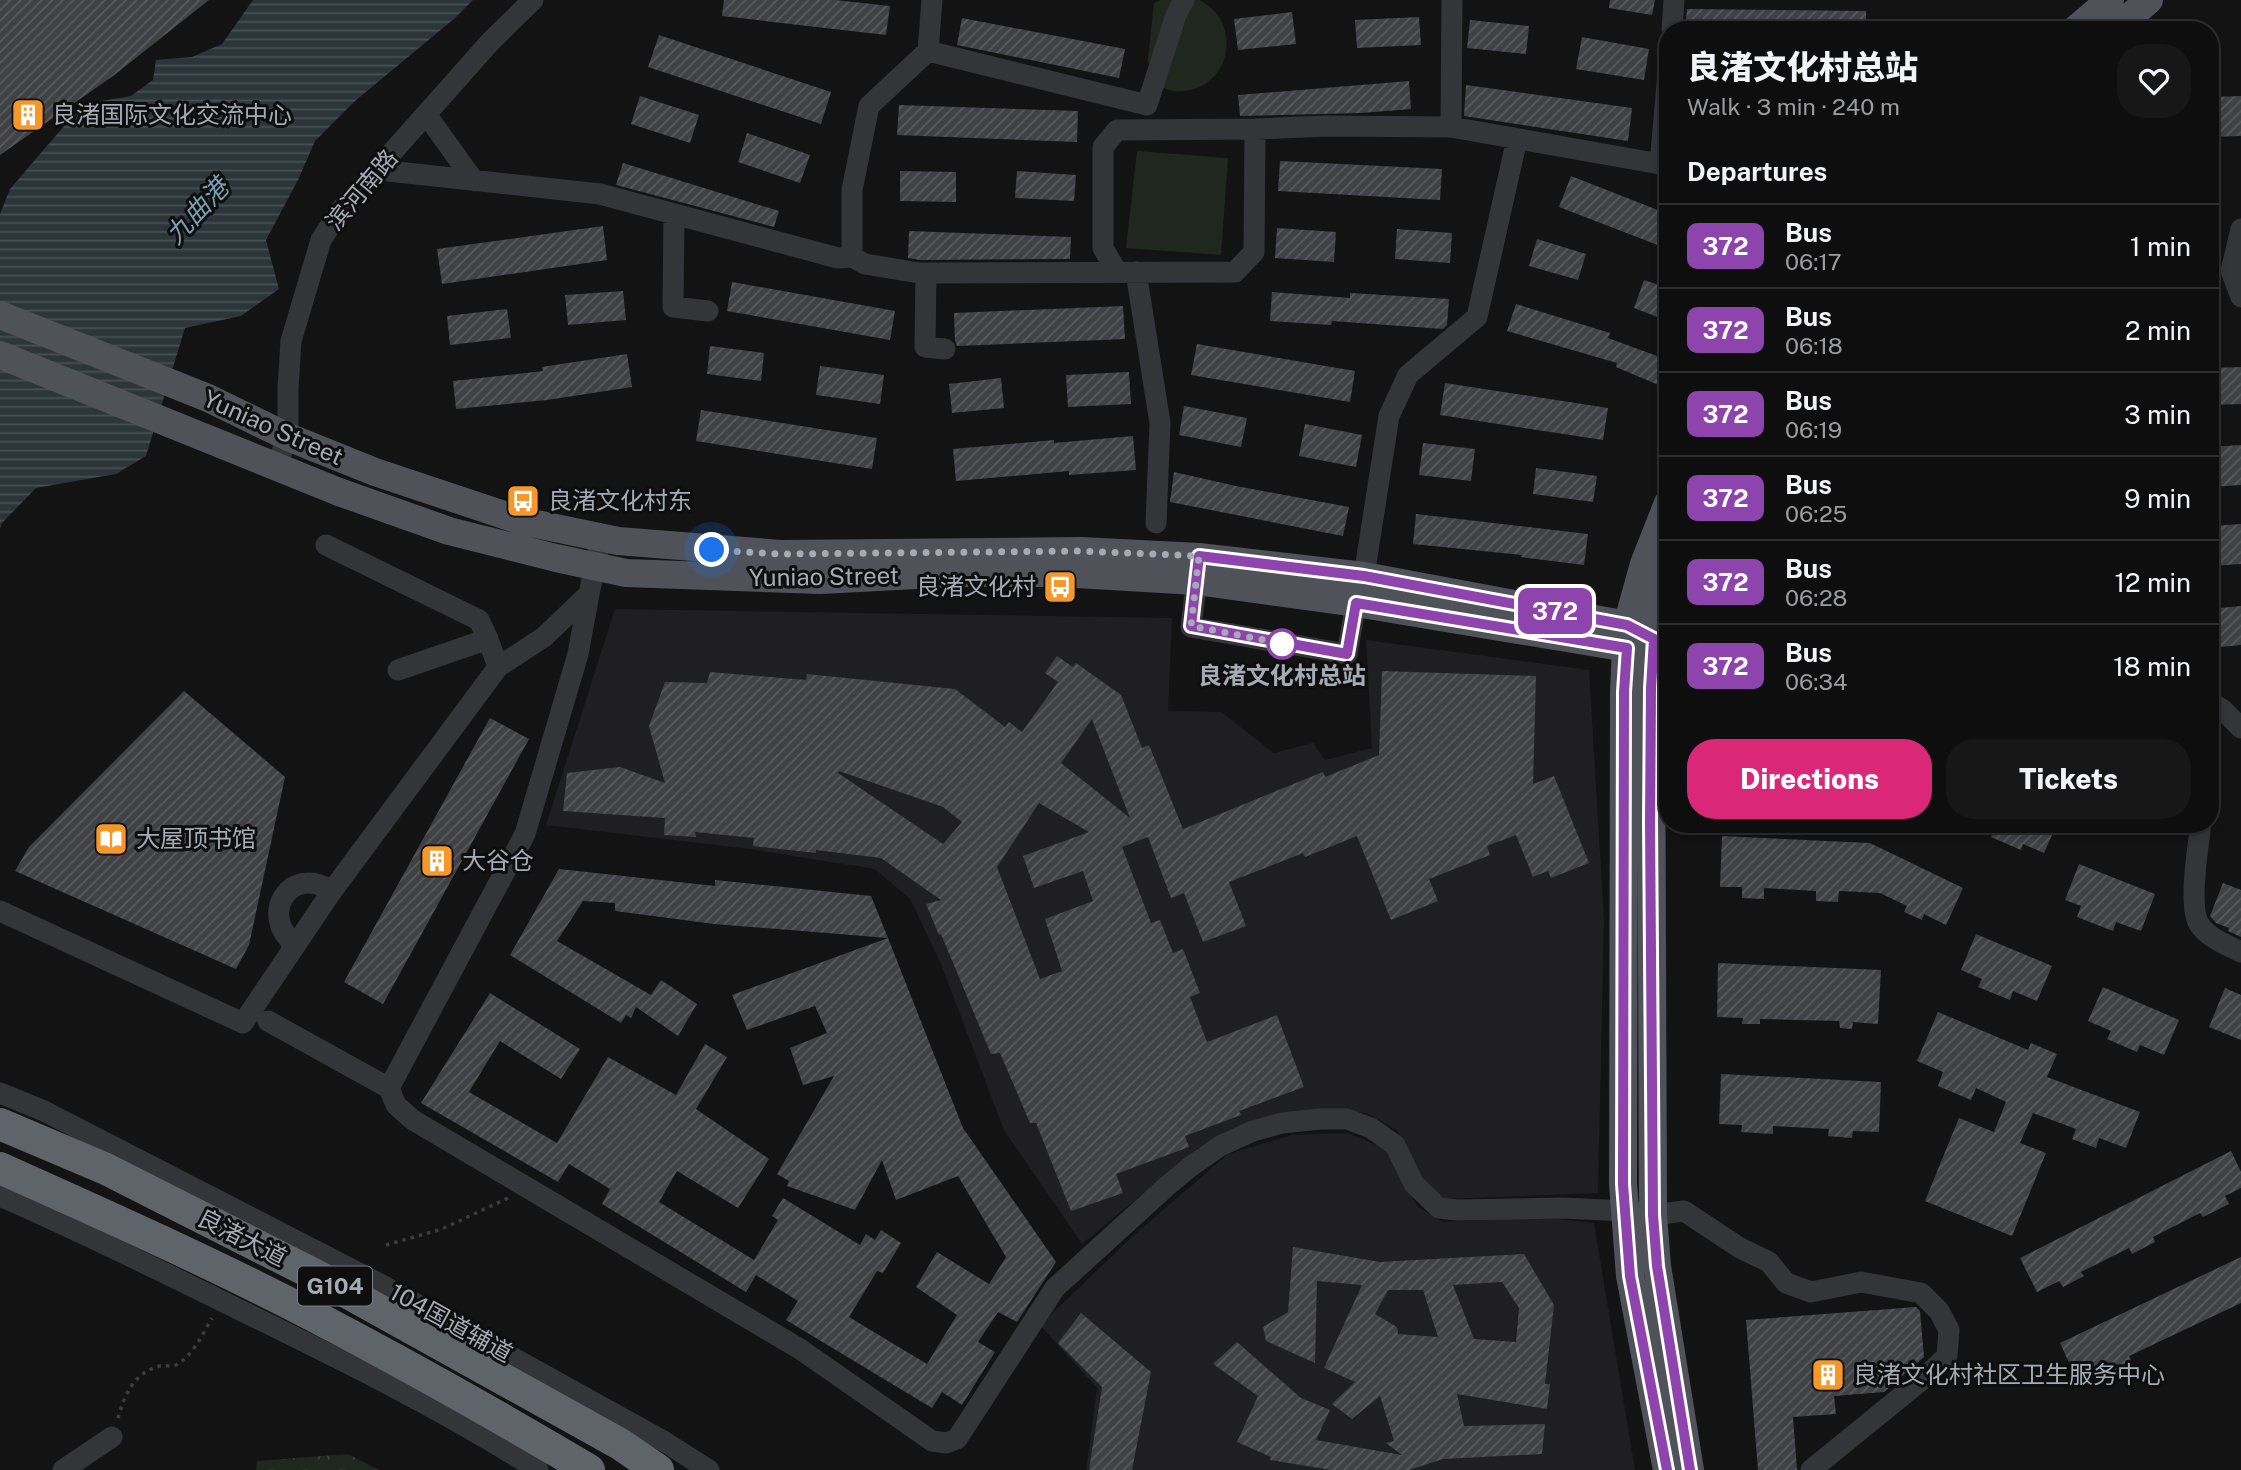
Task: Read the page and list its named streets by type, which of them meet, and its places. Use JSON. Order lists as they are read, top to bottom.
{
  "streets": {
    "highway": ["良渚大道", "G104"],
    "main road": ["Yuniao Street"],
    "street": ["滨河南路", "104国道辅道"]
  },
  "crossings": [
    ["滨河南路", "Yuniao Street"]
  ],
  "water": ["九曲港"],
  "places": {
    "building": ["良渚国际文化交流中心", "大谷仓", "良渚文化村社区卫生服务中心"],
    "bus stop": ["良渚文化村东", "良渚文化村"],
    "other": ["良渚文化村总站"],
    "library": ["大屋顶书馆"]
  },
  "lines": ["bus line 372"],
  "page": {
    "on_map": "372",
    "heading": [
      ["良渚文化村总站", "Walk · 3 min · 240 m"],
      "Departures"
    ],
    "list": [
      {
        "mark": "372",
        "name": "Bus",
        "note": "06:17",
        "value": "1 min"
      },
      {
        "mark": "372",
        "name": "Bus",
        "note": "06:18",
        "value": "2 min"
      },
      {
        "mark": "372",
        "name": "Bus",
        "note": "06:19",
        "value": "3 min"
      },
      {
        "mark": "372",
        "name": "Bus",
        "note": "06:25",
        "value": "9 min"
      },
      {
        "mark": "372",
        "name": "Bus",
        "note": "06:28",
        "value": "12 min"
      },
      {
        "mark": "372",
        "name": "Bus",
        "note": "06:34",
        "value": "18 min"
      }
    ],
    "buttons": ["Directions", "Tickets"]
  }
}
